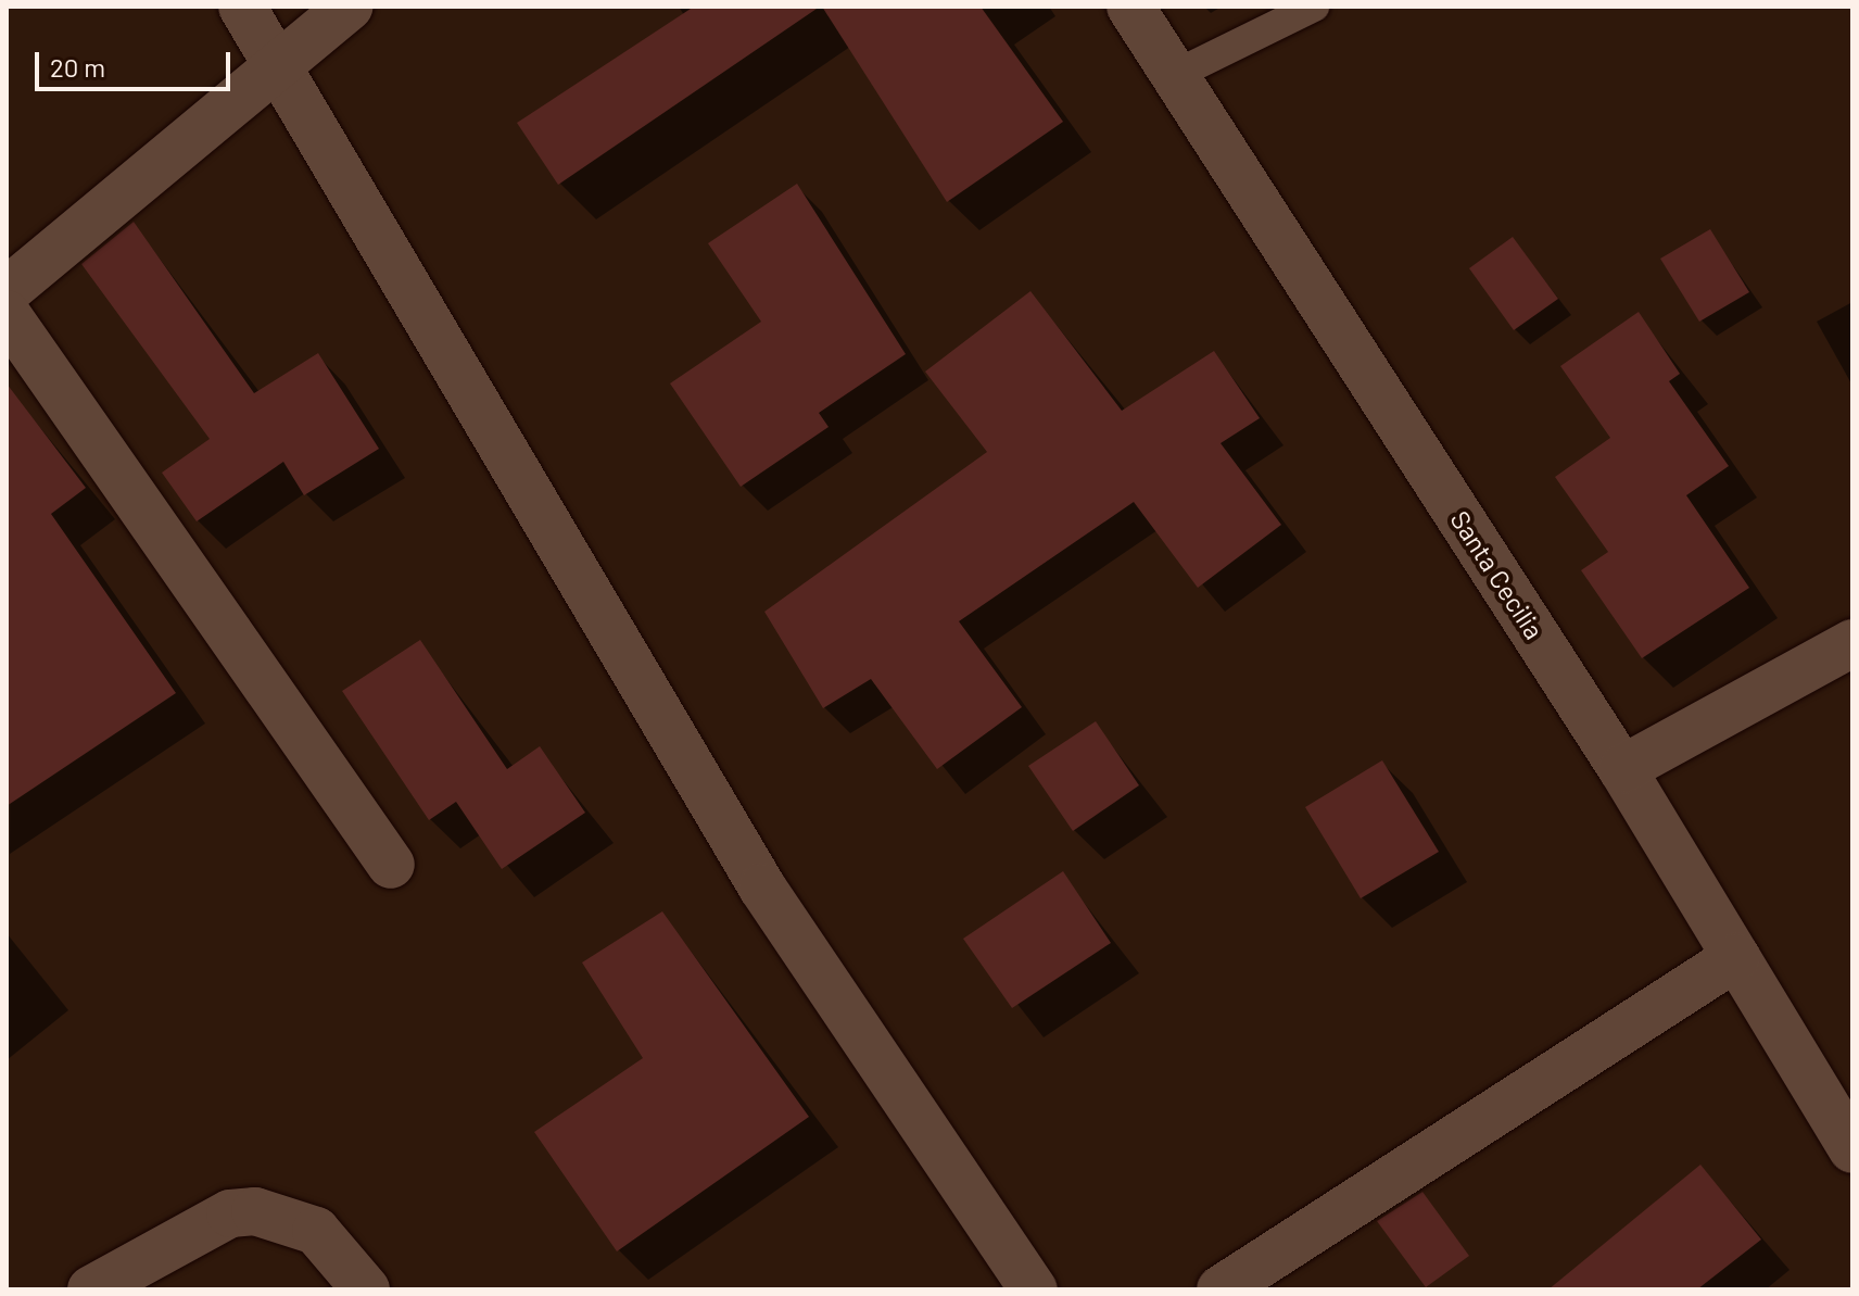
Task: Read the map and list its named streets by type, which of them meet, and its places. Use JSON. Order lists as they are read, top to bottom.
{
  "streets": {
    "street": ["Santa Cecilia"]
  },
  "scale_bar": "20 m"
}
